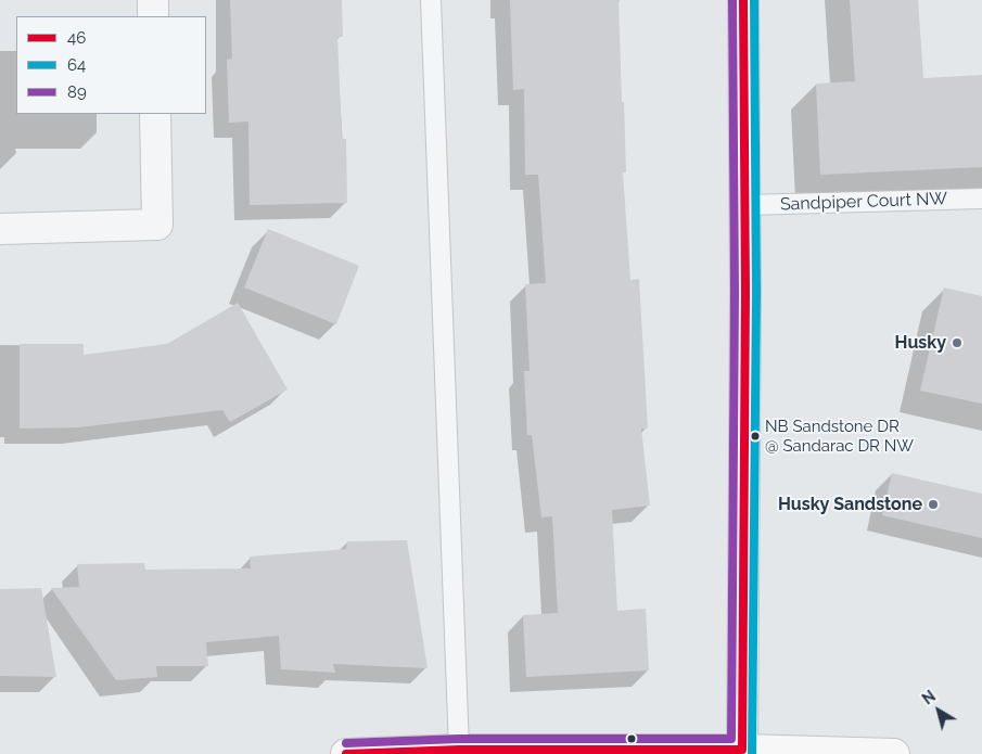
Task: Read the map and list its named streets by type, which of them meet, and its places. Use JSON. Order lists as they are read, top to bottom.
{
  "streets": {
    "lane": ["Sandpiper Court NW"]
  },
  "places": ["Husky", "NB Sandstone DR @ Sandarac DR NW", "Husky Sandstone"],
  "lines": ["transit line 46", "transit line 64", "transit line 89"],
  "legend": ["46", "64", "89"],
  "north": "top left"
}
